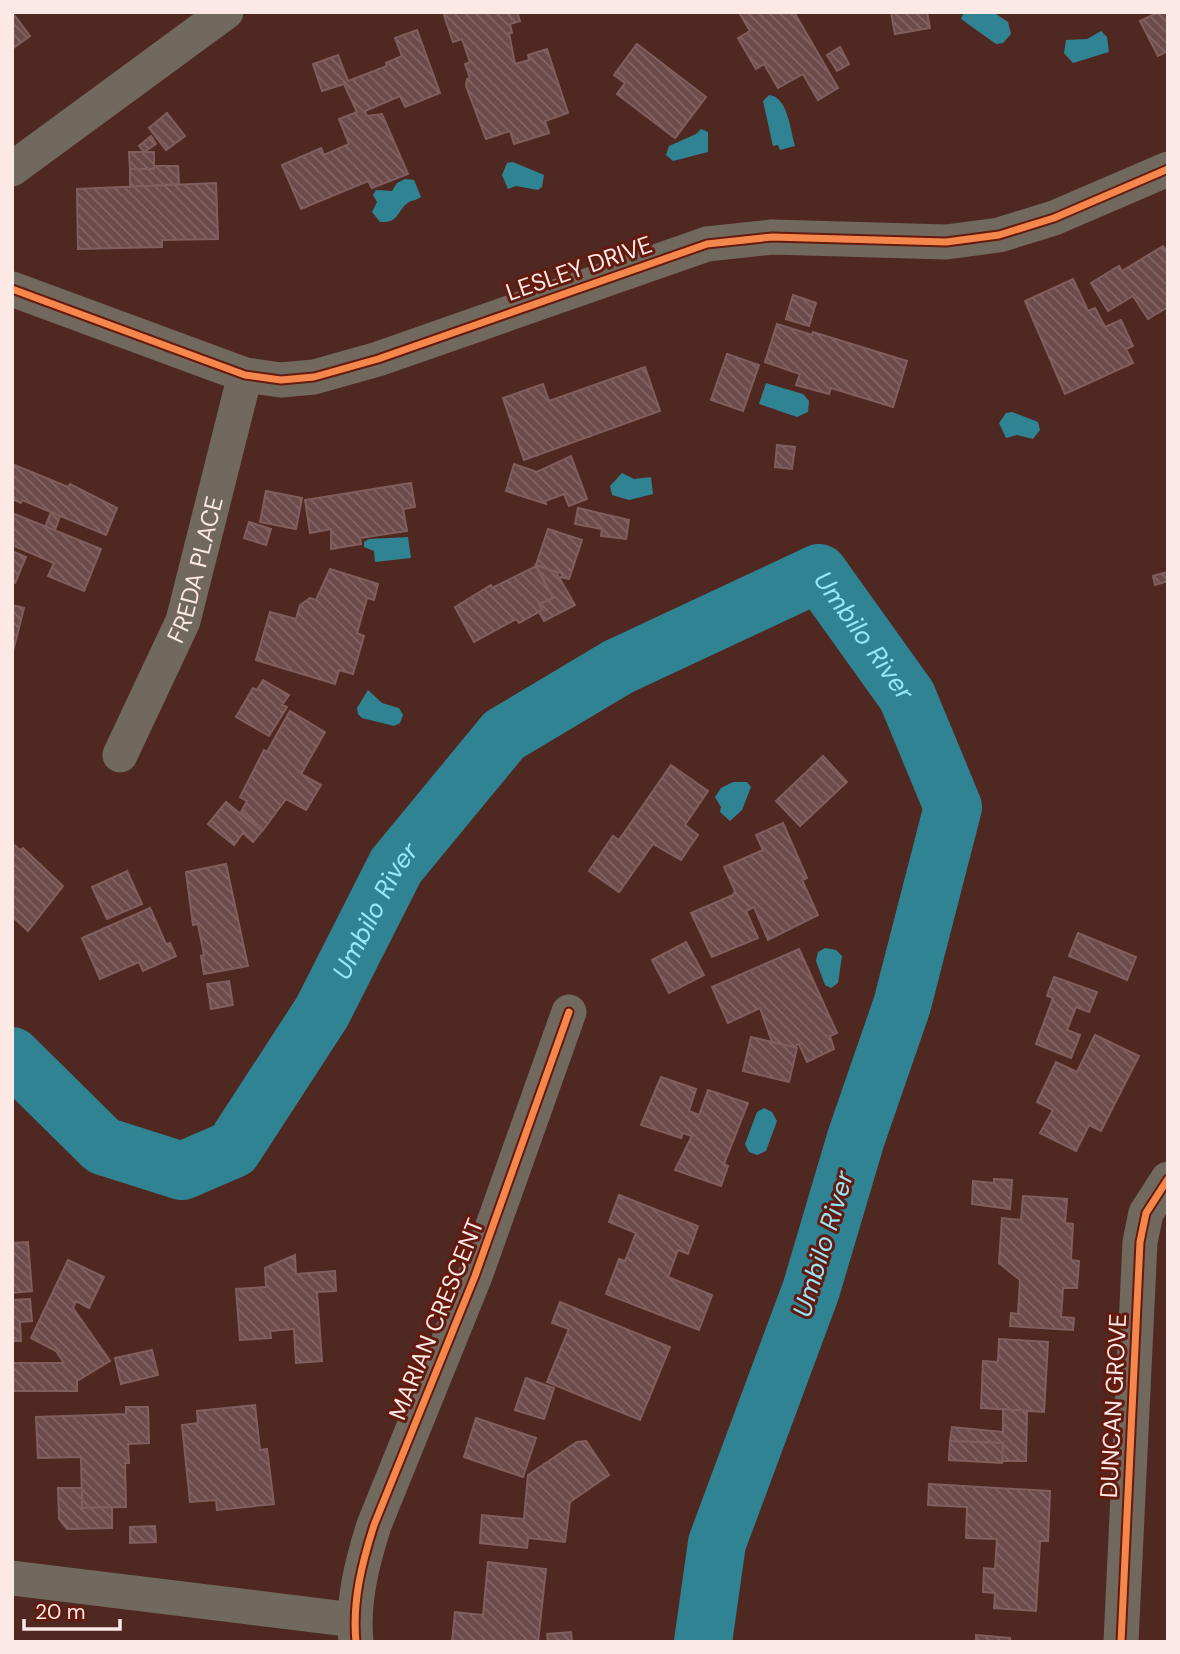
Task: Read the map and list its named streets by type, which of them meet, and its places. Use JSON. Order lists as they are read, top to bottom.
{
  "streets": {
    "street": [
      "LESLEY DRIVE",
      "FREDA PLACE",
      "MARIAN CRESCENT",
      "DUNCAN GROVE"
    ]
  },
  "crossings": [
    ["LESLEY DRIVE", "FREDA PLACE"]
  ],
  "water": ["Umbilo River"],
  "scale_bar": "20 m"
}
